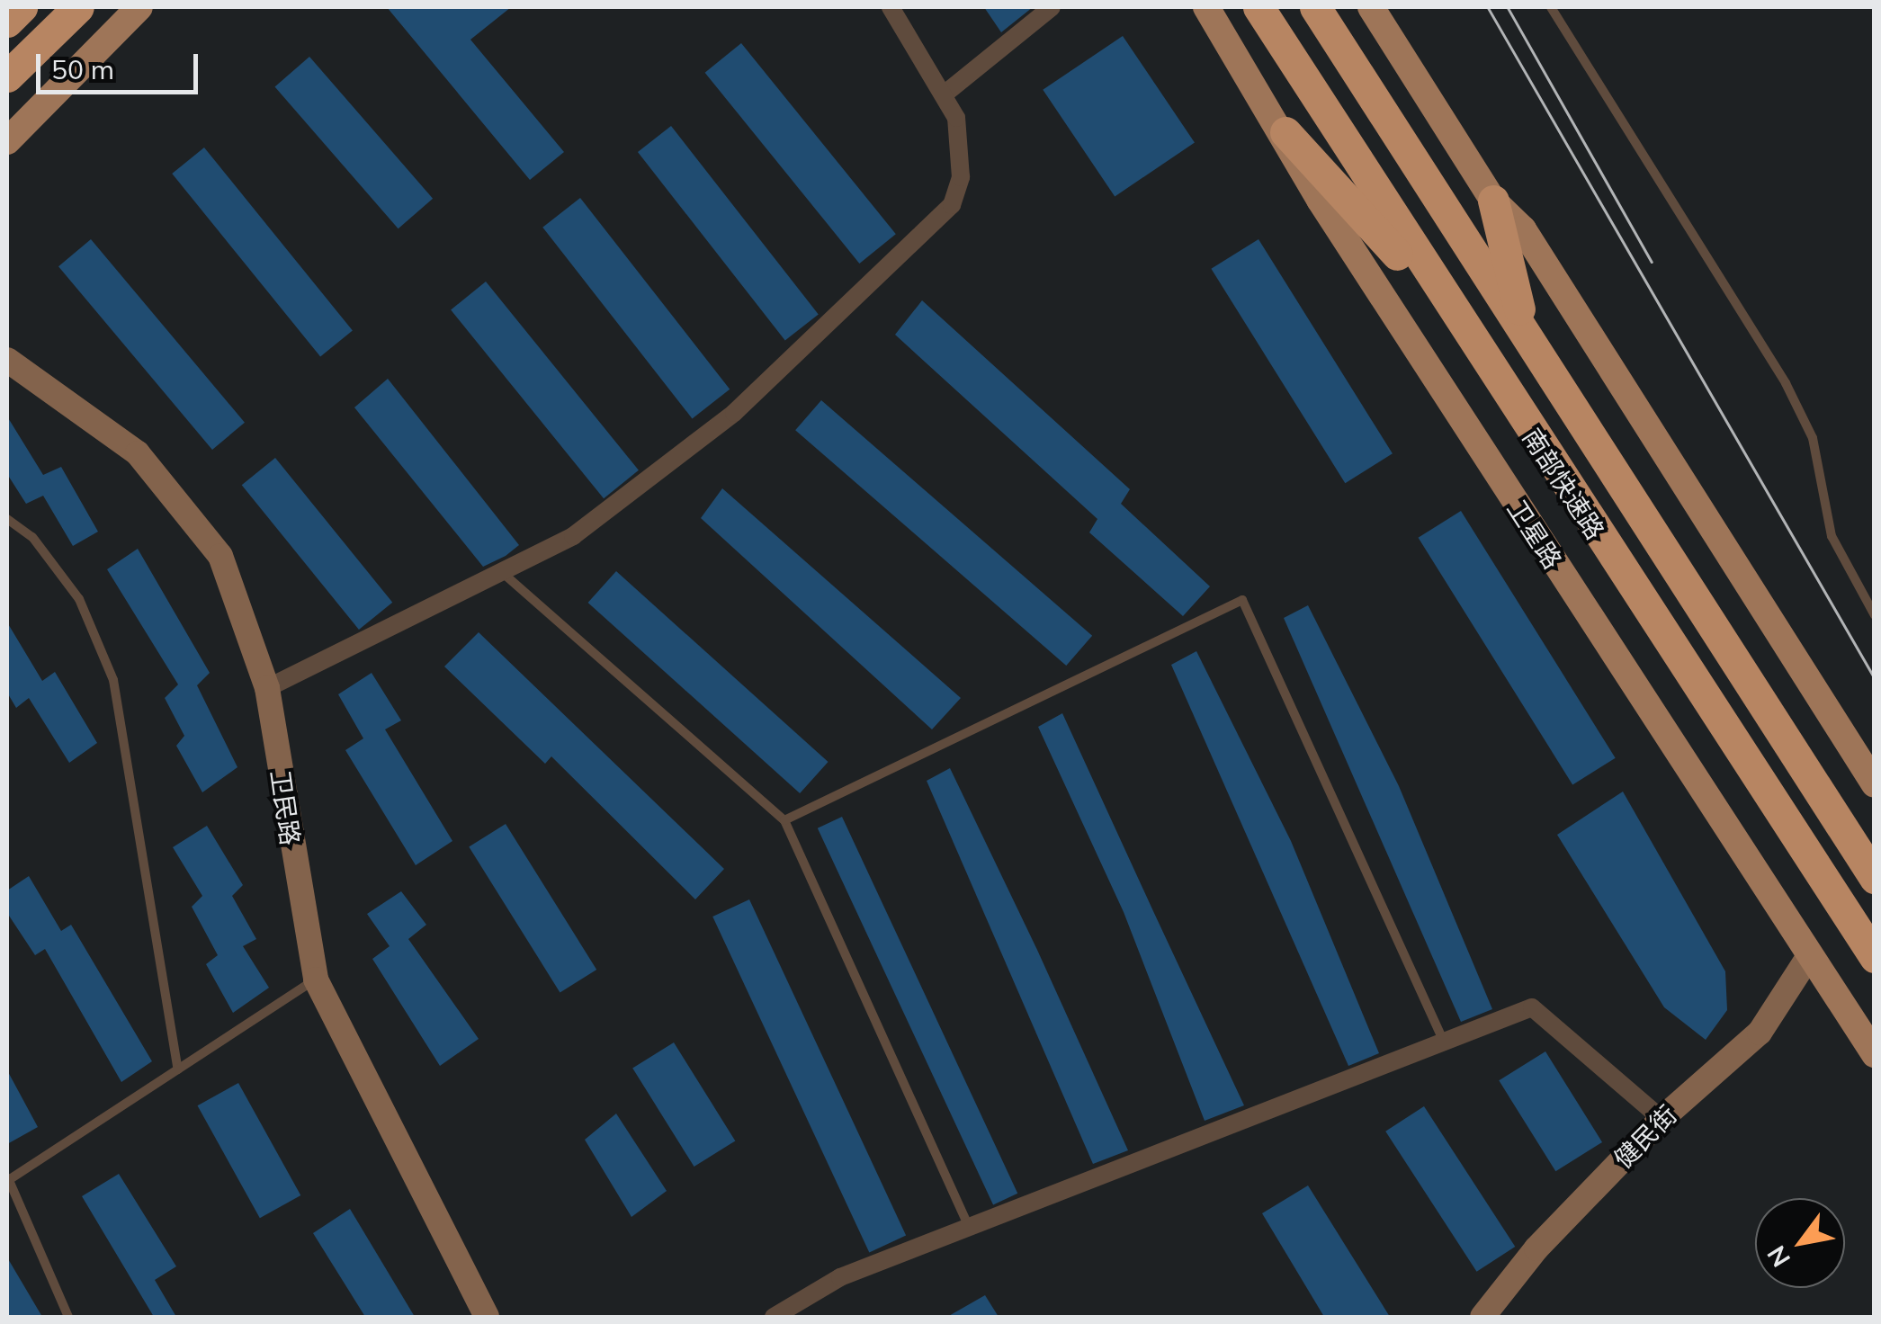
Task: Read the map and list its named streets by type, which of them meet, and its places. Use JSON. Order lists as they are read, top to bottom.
{
  "streets": {
    "highway": ["南部快速路"],
    "main road": ["卫星路"],
    "street": ["卫民路", "健民街"]
  },
  "crossings": [
    ["卫星路", "健民街"]
  ],
  "scale_bar": "50 m",
  "north": "bottom left"
}
